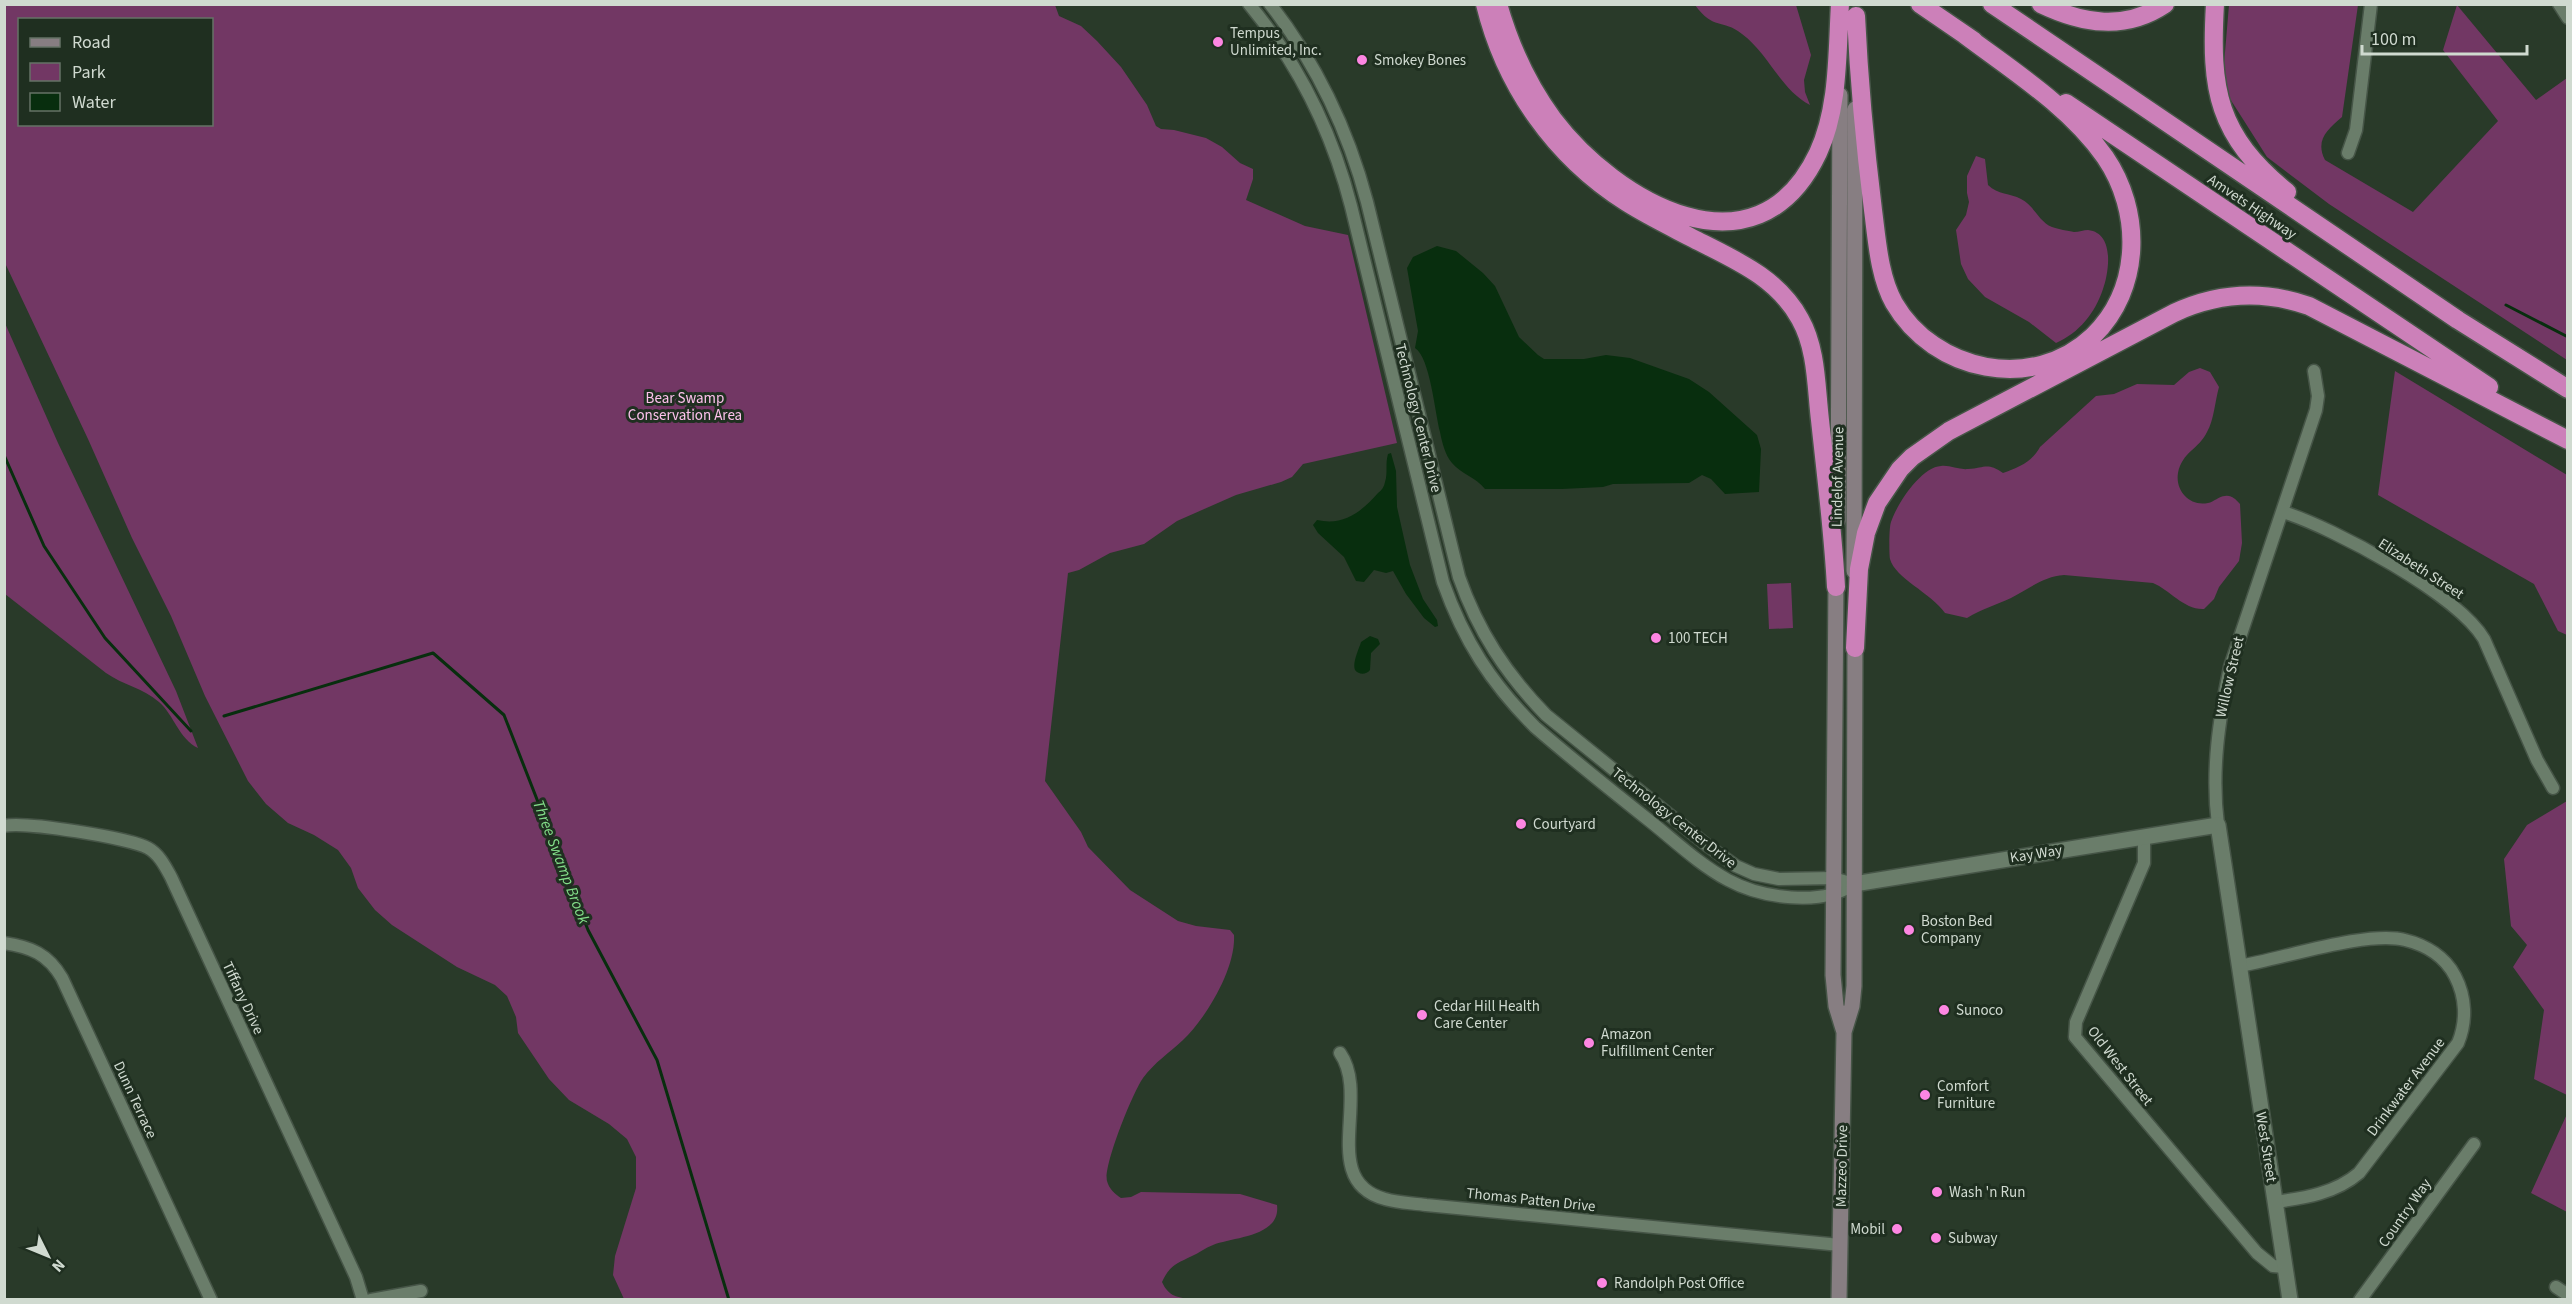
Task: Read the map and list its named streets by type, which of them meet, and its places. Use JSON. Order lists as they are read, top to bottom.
{
  "streets": {
    "highway": ["Amvets Highway"],
    "main road": ["Lindelof Avenue", "Mazzeo Drive"],
    "street": [
      "Technology Center Drive",
      "Elizabeth Street",
      "Willow Street",
      "Kay Way",
      "Tiffany Drive",
      "Old West Street",
      "Drinkwater Avenue",
      "Dunn Terrace",
      "West Street",
      "Thomas Patten Drive",
      "Country Way"
    ]
  },
  "crossings": [
    ["Technology Center Drive", "Lindelof Avenue"],
    ["Technology Center Drive", "Kay Way"],
    ["Lindelof Avenue", "Kay Way"],
    ["Lindelof Avenue", "Mazzeo Drive"],
    ["Elizabeth Street", "Willow Street"],
    ["Willow Street", "Kay Way"],
    ["Willow Street", "Drinkwater Avenue"],
    ["Willow Street", "West Street"],
    ["Kay Way", "Old West Street"],
    ["Old West Street", "West Street"],
    ["Drinkwater Avenue", "West Street"],
    ["Mazzeo Drive", "Thomas Patten Drive"]
  ],
  "water": ["Three Swamp Brook"],
  "parks": ["Bear Swamp Conservation Area"],
  "places": [
    "Tempus Unlimited, Inc.",
    "Smokey Bones",
    "100 TECH",
    "Courtyard",
    "Boston Bed Company",
    "Sunoco",
    "Cedar Hill Health Care Center",
    "Amazon Fulfillment Center",
    "Comfort Furniture",
    "Wash 'n Run",
    "Mobil",
    "Subway",
    "Randolph Post Office"
  ],
  "legend": ["Road", "Park", "Water"],
  "scale_bar": "100 m",
  "north": "bottom right"
}
